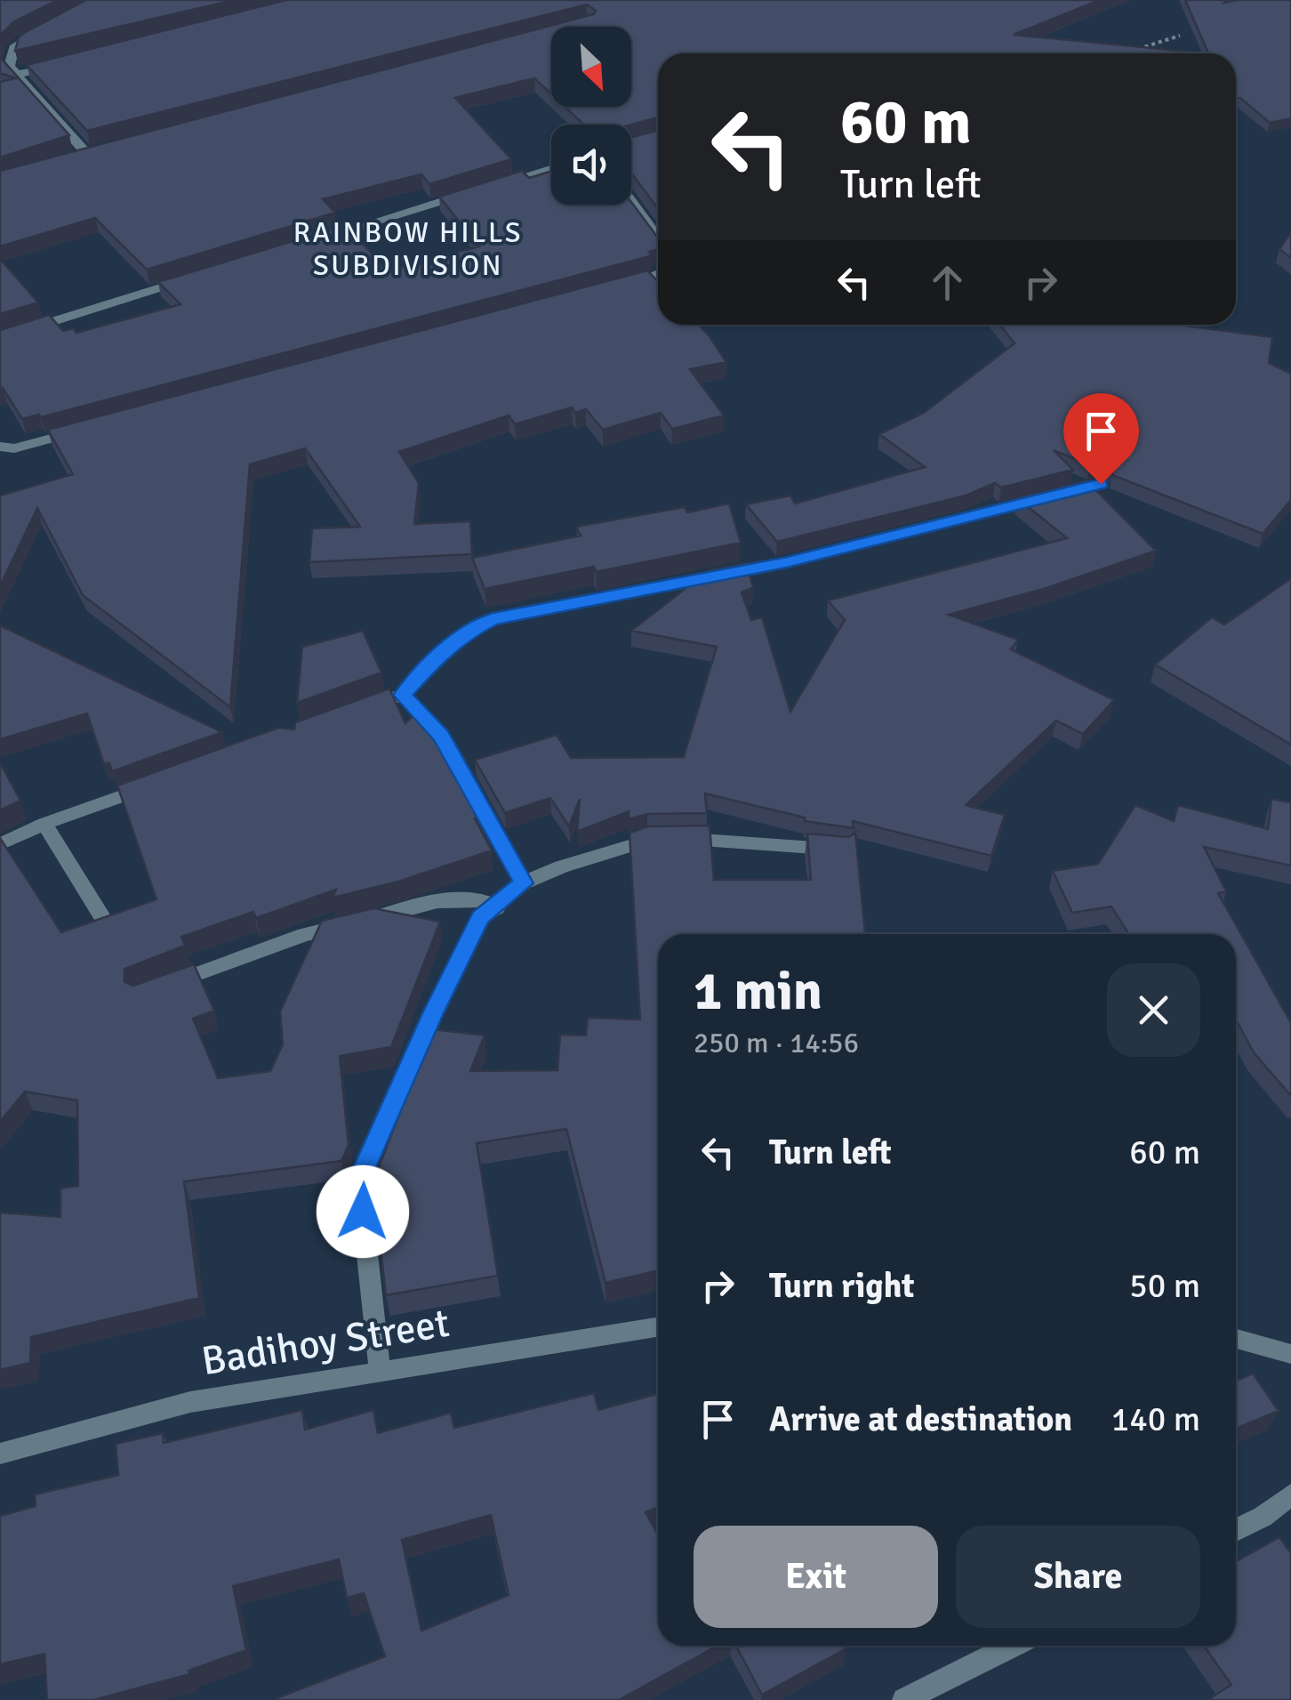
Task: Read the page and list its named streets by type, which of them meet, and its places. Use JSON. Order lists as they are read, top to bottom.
{
  "streets": {
    "street": ["Badihoy Street"]
  },
  "districts": ["RAINBOW HILLS SUBDIVISION"],
  "north": "bottom right",
  "page": {
    "turn": ["60 m", "Turn left"],
    "heading": ["1 min", "250 m · 14:56"],
    "list": [
      {
        "name": "Turn left",
        "value": "60 m"
      },
      {
        "name": "Turn right",
        "value": "50 m"
      },
      {
        "name": "Arrive at destination",
        "value": "140 m"
      }
    ],
    "buttons": ["Exit", "Share"]
  }
}
